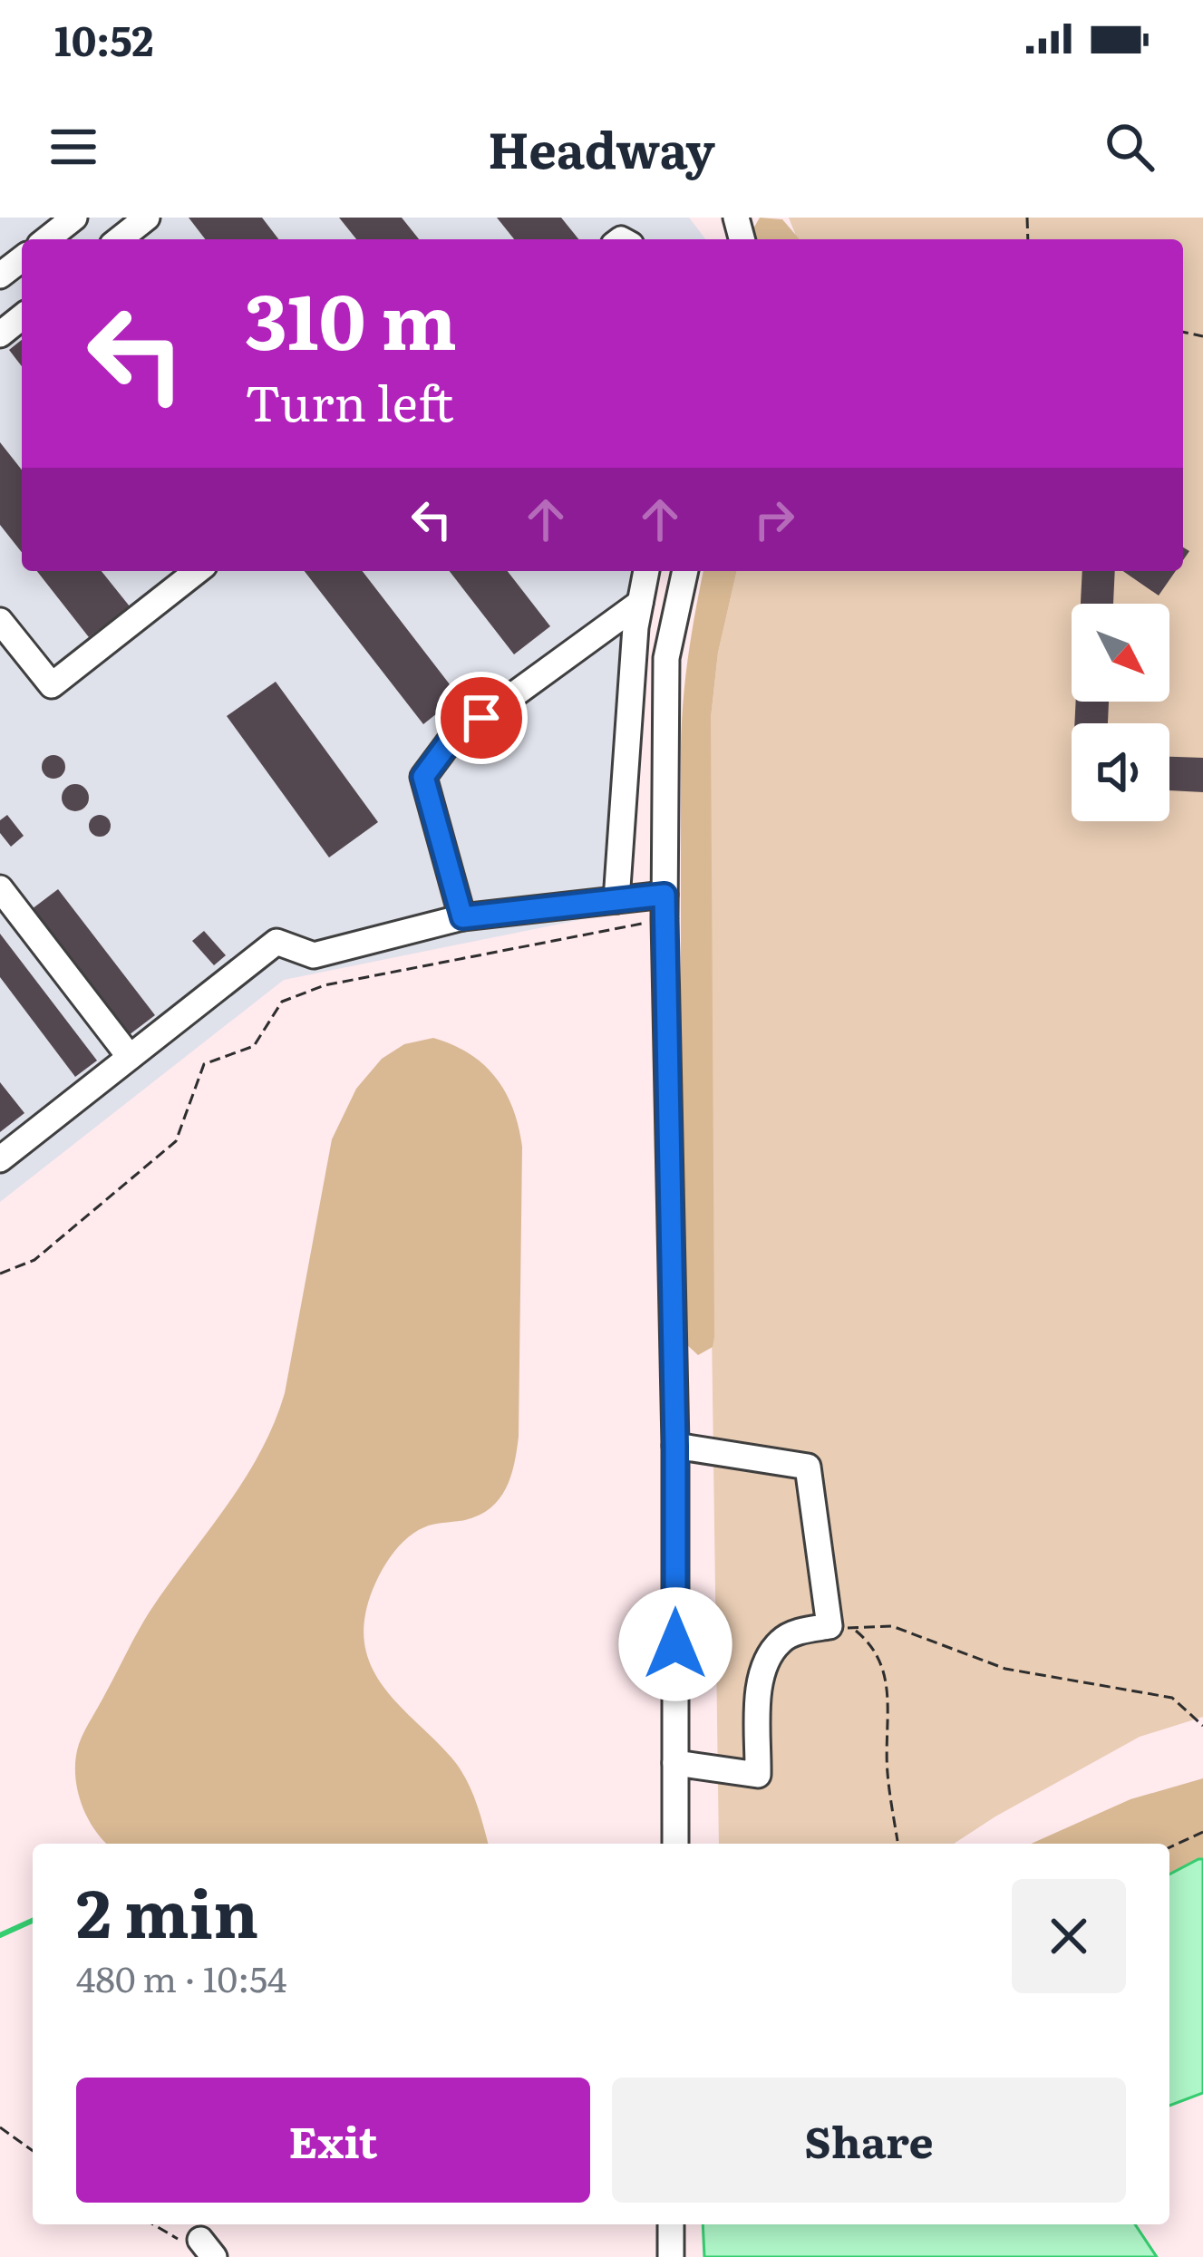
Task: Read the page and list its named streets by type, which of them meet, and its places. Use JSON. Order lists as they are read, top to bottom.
{
  "north": "bottom right",
  "page": {
    "status": "10:52",
    "header": "Headway",
    "turn": ["310 m", "Turn left"],
    "heading": ["2 min", "480 m · 10:54"],
    "buttons": ["Exit", "Share"]
  }
}
